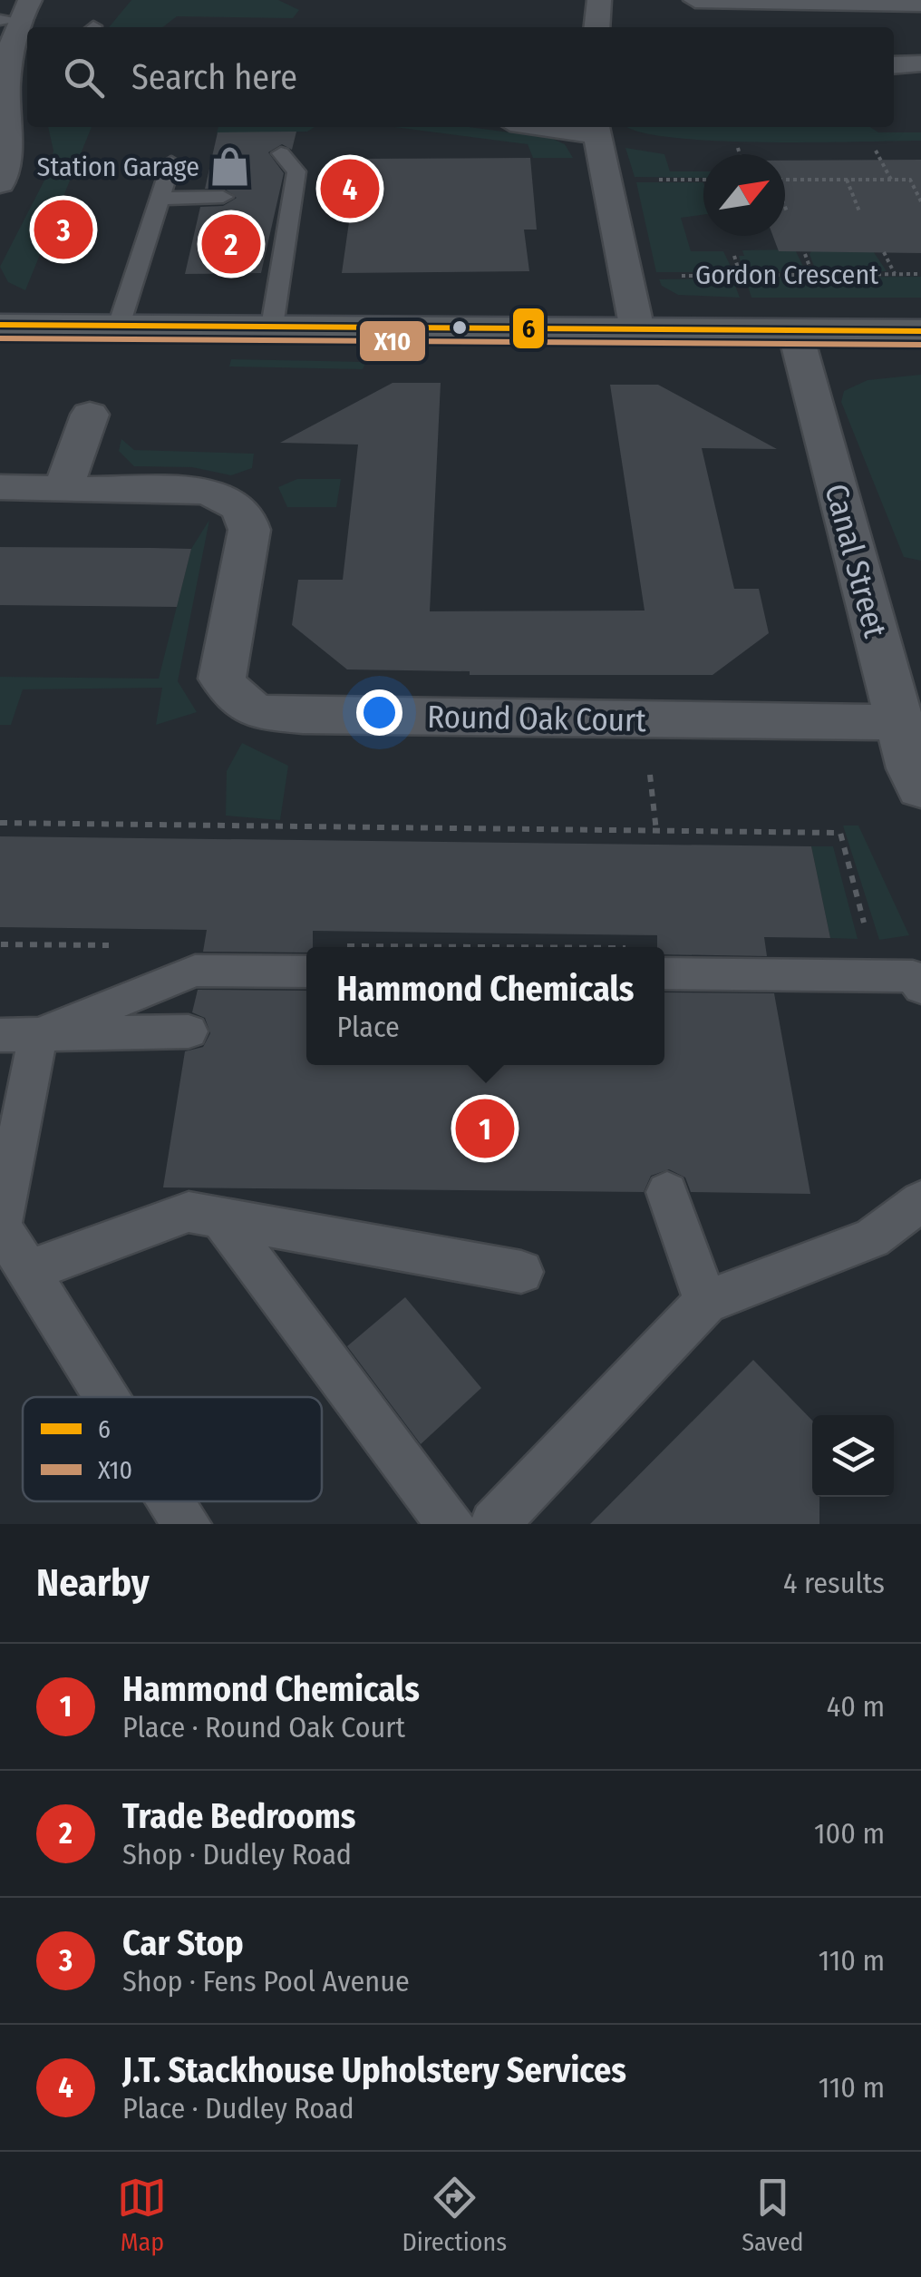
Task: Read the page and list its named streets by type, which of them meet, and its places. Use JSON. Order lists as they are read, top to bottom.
{
  "streets": {
    "street": ["Canal Street", "Round Oak Court"],
    "path": ["Gordon Crescent"]
  },
  "crossings": [
    ["Canal Street", "Round Oak Court"]
  ],
  "places": {
    "shop": ["Station Garage"]
  },
  "lines": ["transit line 6", "transit line X10"],
  "legend": ["6", "X10"],
  "north": "top right",
  "page": {
    "search": "Search here",
    "pins": [
      "4",
      "3",
      "2",
      "1"
    ],
    "popup": ["Hammond Chemicals", "Place"],
    "heading": ["Nearby", "4 results"],
    "list": [
      {
        "mark": "1",
        "name": "Hammond Chemicals",
        "note": "Place · Round Oak Court",
        "value": "40 m"
      },
      {
        "mark": "2",
        "name": "Trade Bedrooms",
        "note": "Shop · Dudley Road",
        "value": "100 m"
      },
      {
        "mark": "3",
        "name": "Car Stop",
        "note": "Shop · Fens Pool Avenue",
        "value": "110 m"
      },
      {
        "mark": "4",
        "name": "J.T. Stackhouse Upholstery Services",
        "note": "Place · Dudley Road",
        "value": "110 m"
      }
    ],
    "nav": ["Map", "Directions", "Saved"]
  }
}
